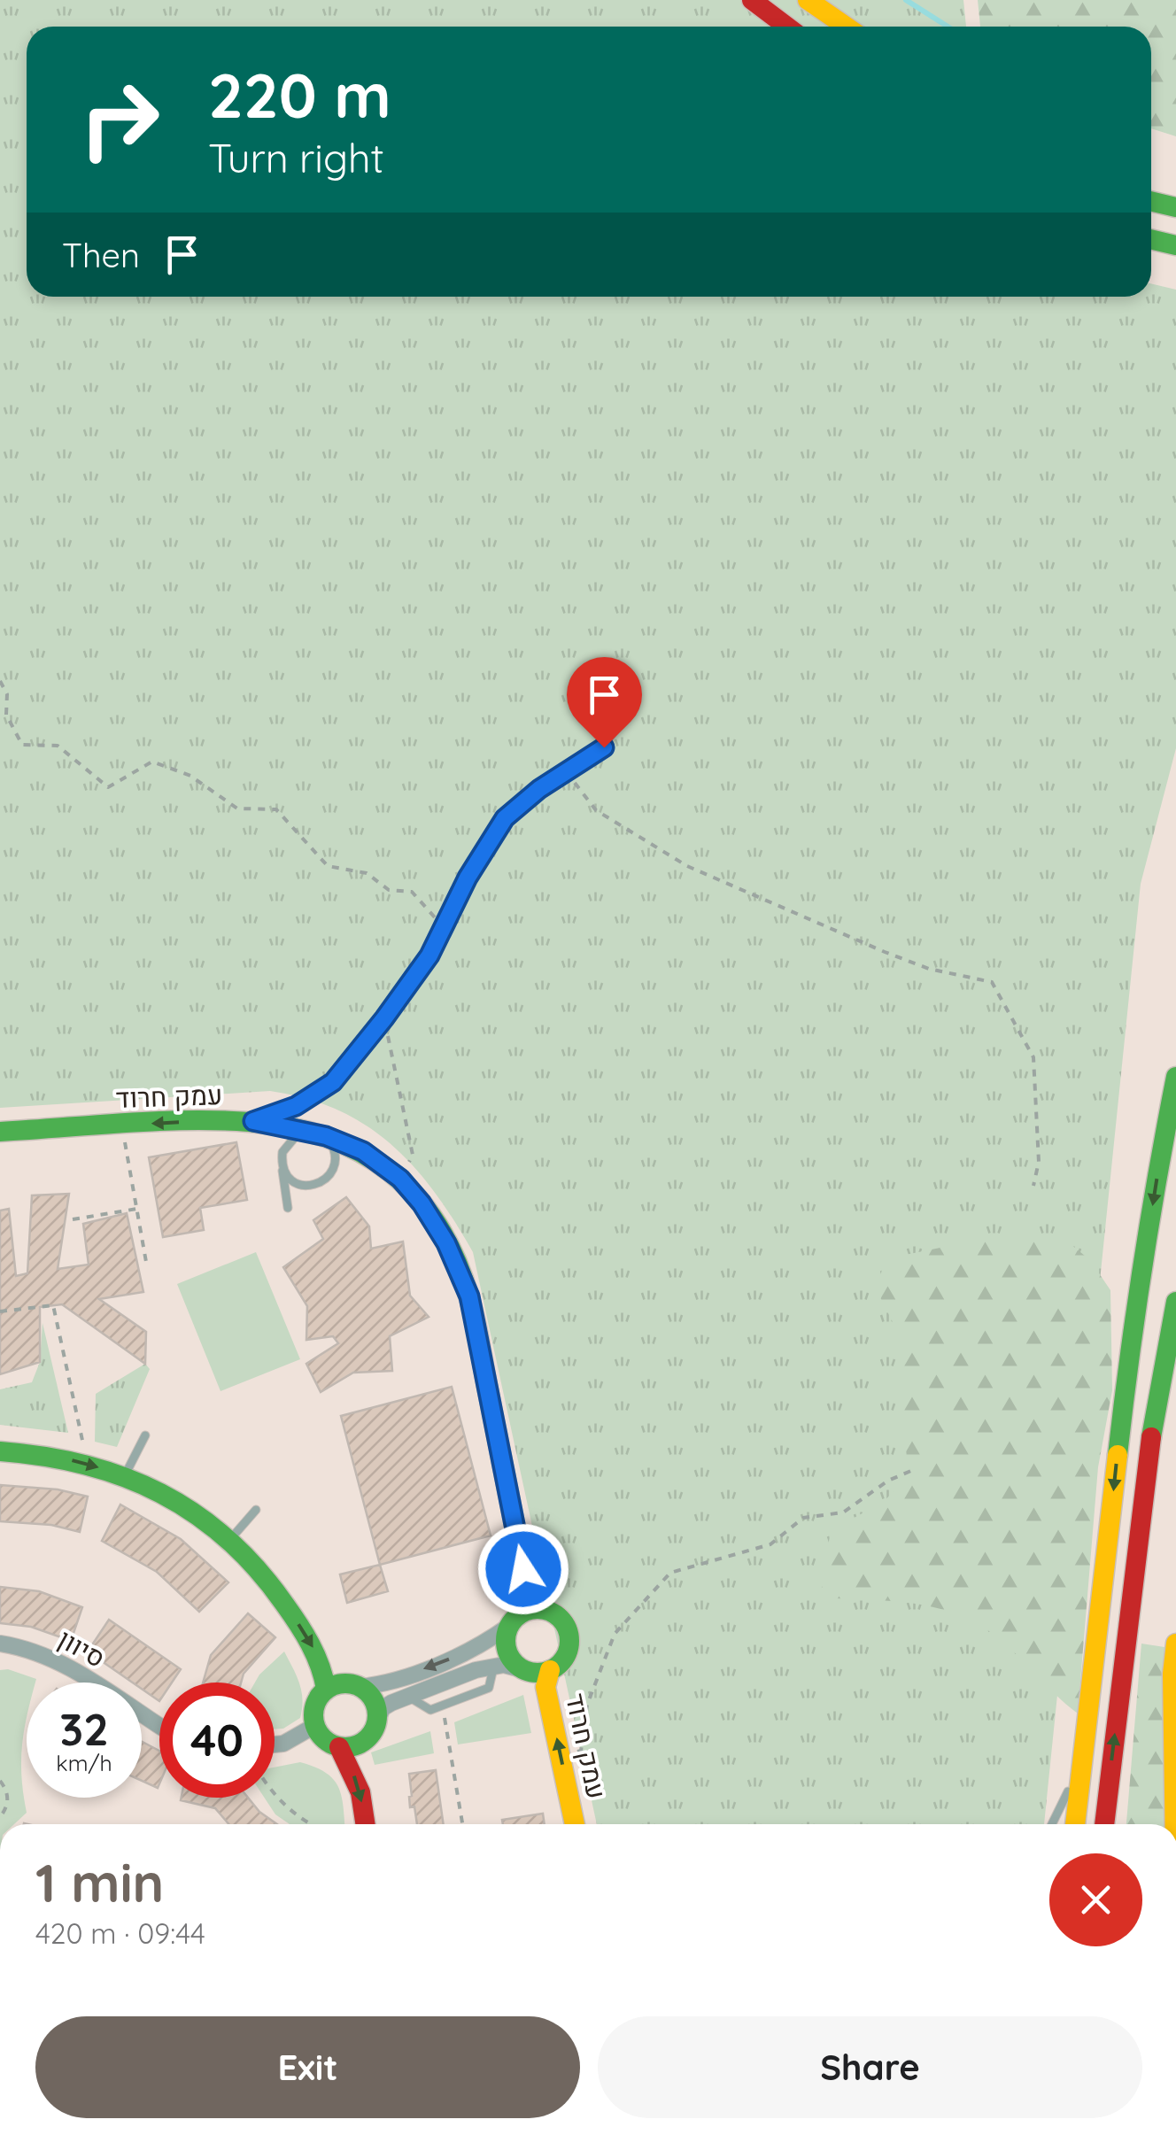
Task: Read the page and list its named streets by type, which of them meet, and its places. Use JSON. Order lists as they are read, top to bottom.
{
  "streets": {
    "main road": ["עמק חרוד"],
    "street": ["סיוון"]
  },
  "page": {
    "turn": ["220 m", "Turn right"],
    "then": "Then",
    "speed": "32 km/h",
    "limit": "40",
    "heading": ["1 min", "420 m · 09:44"],
    "buttons": ["Exit", "Share"]
  }
}
